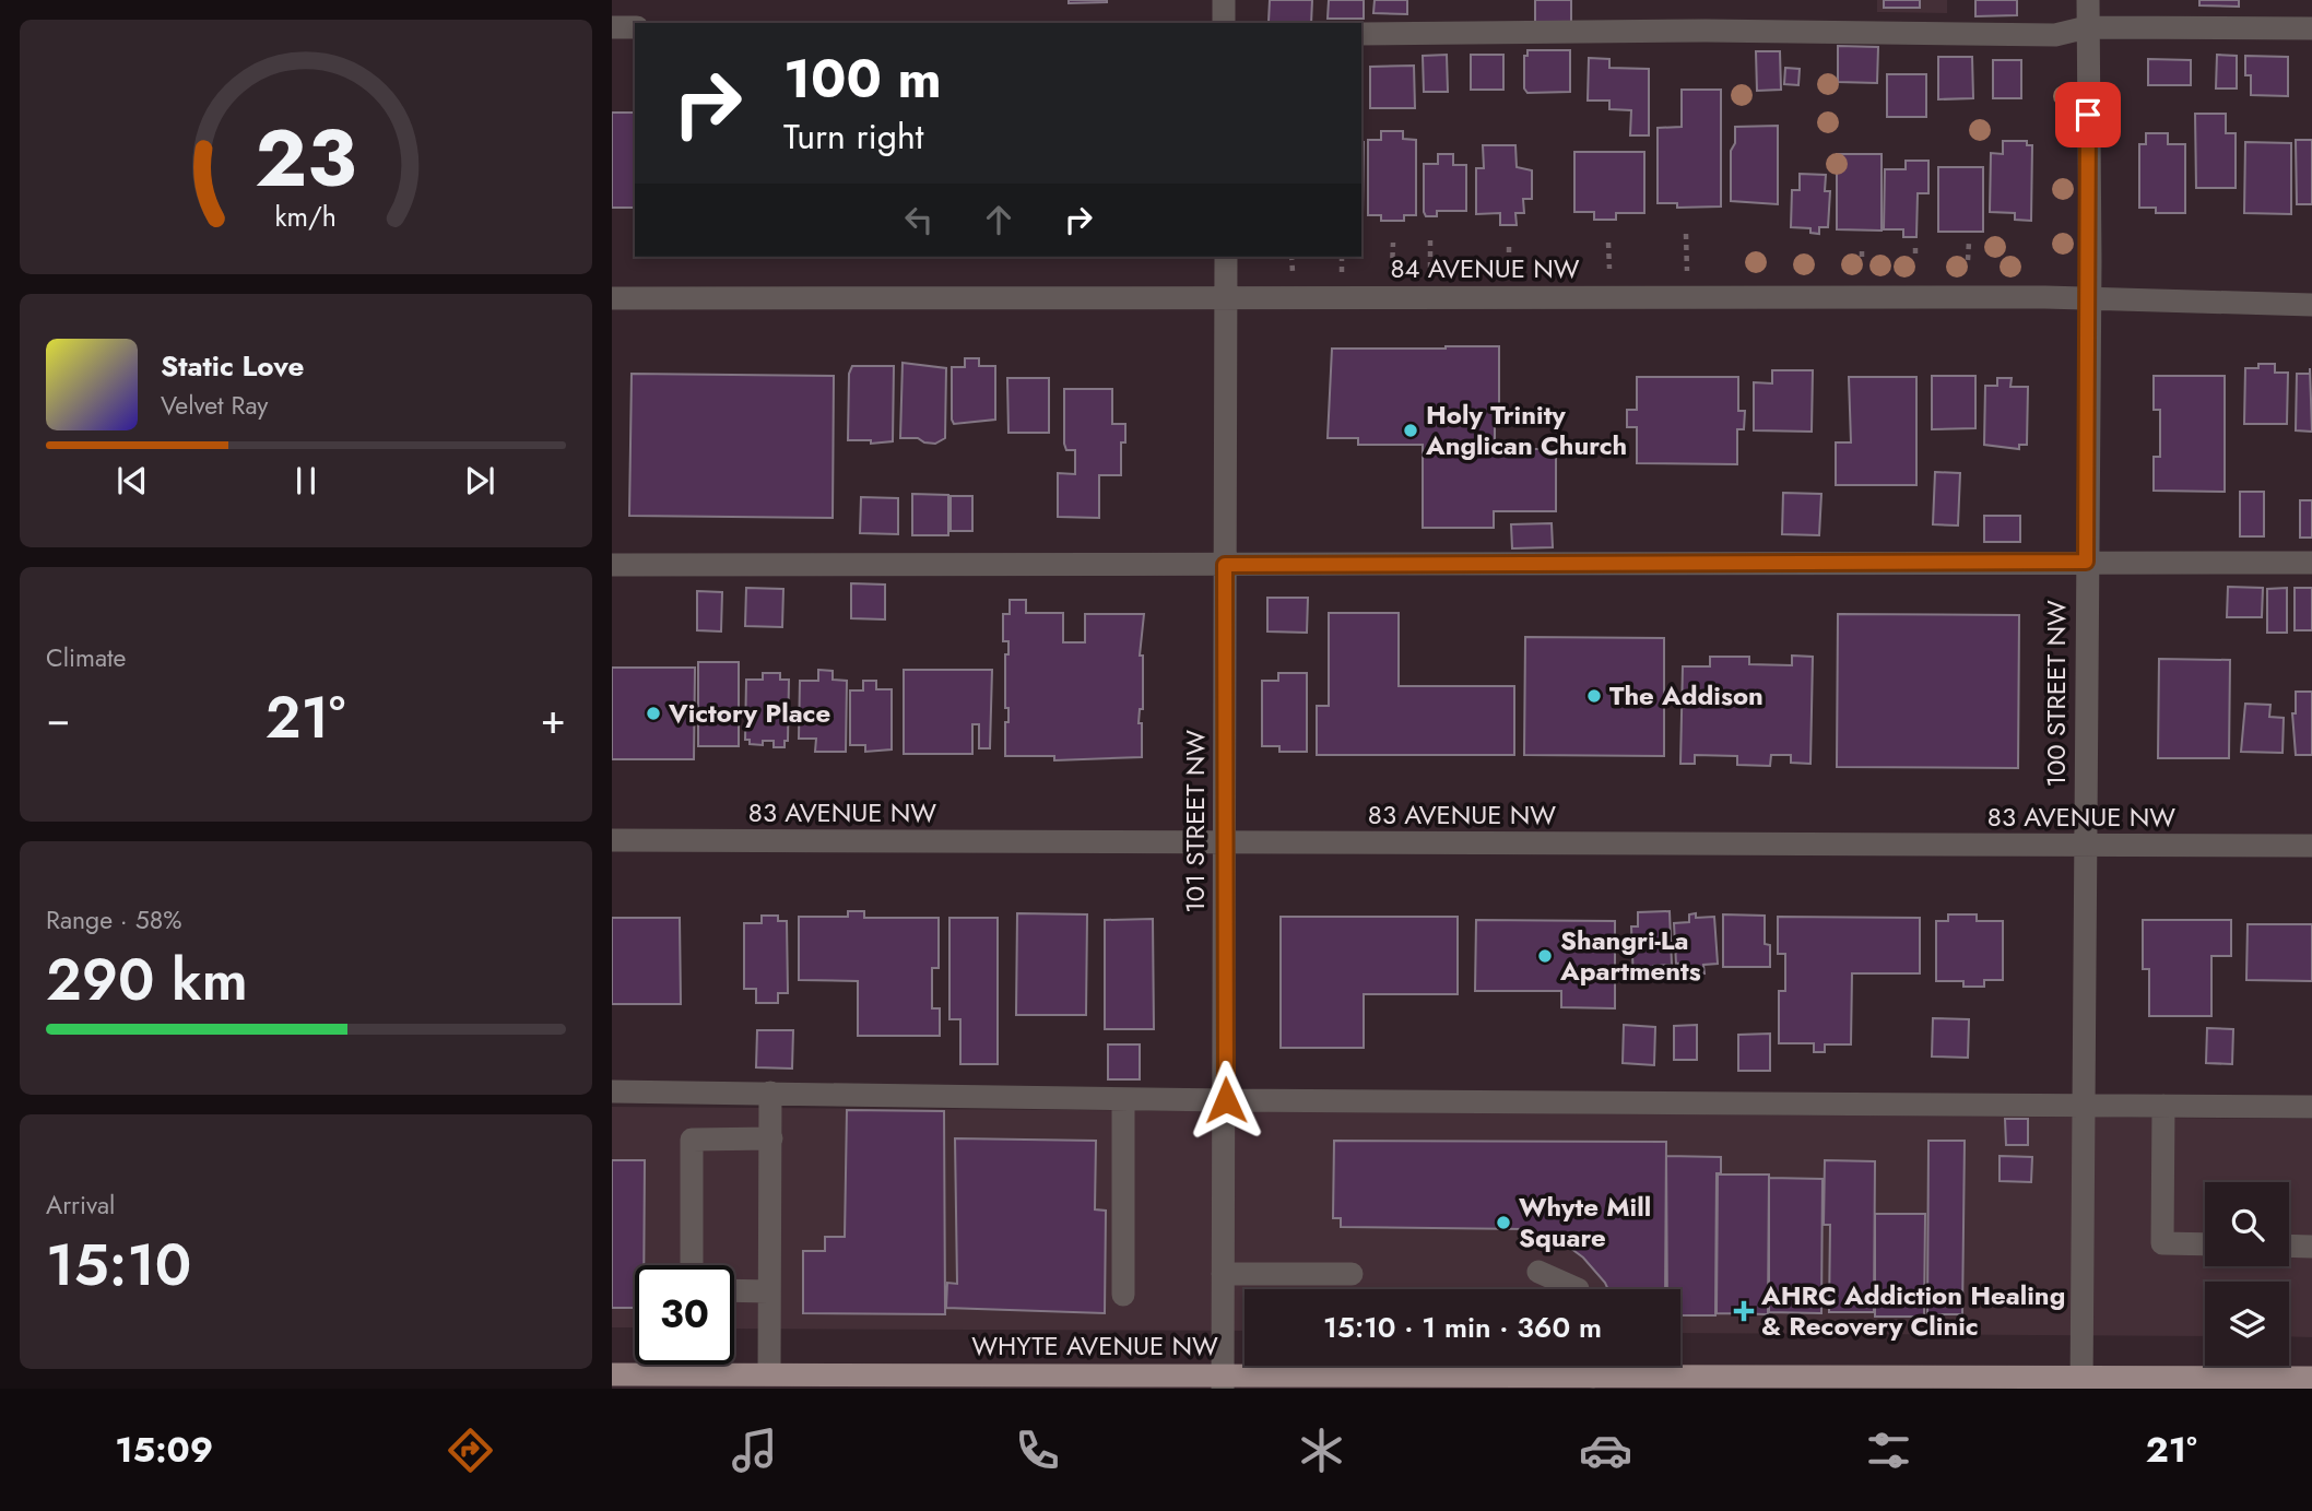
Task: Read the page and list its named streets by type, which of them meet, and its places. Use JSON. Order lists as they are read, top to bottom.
{
  "streets": {
    "main road": ["WHYTE AVENUE NW"],
    "street": [
      "84 AVENUE NW",
      "100 STREET NW",
      "83 AVENUE NW",
      "101 STREET NW"
    ]
  },
  "crossings": [
    ["84 AVENUE NW", "100 STREET NW"],
    ["84 AVENUE NW", "101 STREET NW"],
    ["100 STREET NW", "83 AVENUE NW"],
    ["100 STREET NW", "WHYTE AVENUE NW"],
    ["83 AVENUE NW", "101 STREET NW"],
    ["101 STREET NW", "WHYTE AVENUE NW"]
  ],
  "places": {
    "other": [
      "Holy Trinity Anglican Church",
      "The Addison",
      "Victory Place",
      "Shangri-La Apartments",
      "Whyte Mill Square"
    ],
    "health": ["AHRC Addiction Healing & Recovery Clinic"]
  },
  "page": {
    "turn": ["100 m", "Turn right"],
    "song": ["Static Love", "Velvet Ray"],
    "tile": [
      "Climate",
      ["Range · 58%", "290 km"],
      ["Arrival", "15:10"]
    ],
    "heat": ["−", "21°", "+"],
    "limit": "30",
    "trip": "15:10 · 1 min · 360 m",
    "tabs": ["15:09", "21°"],
    "gauge": ["23", "km/h"]
  }
}
